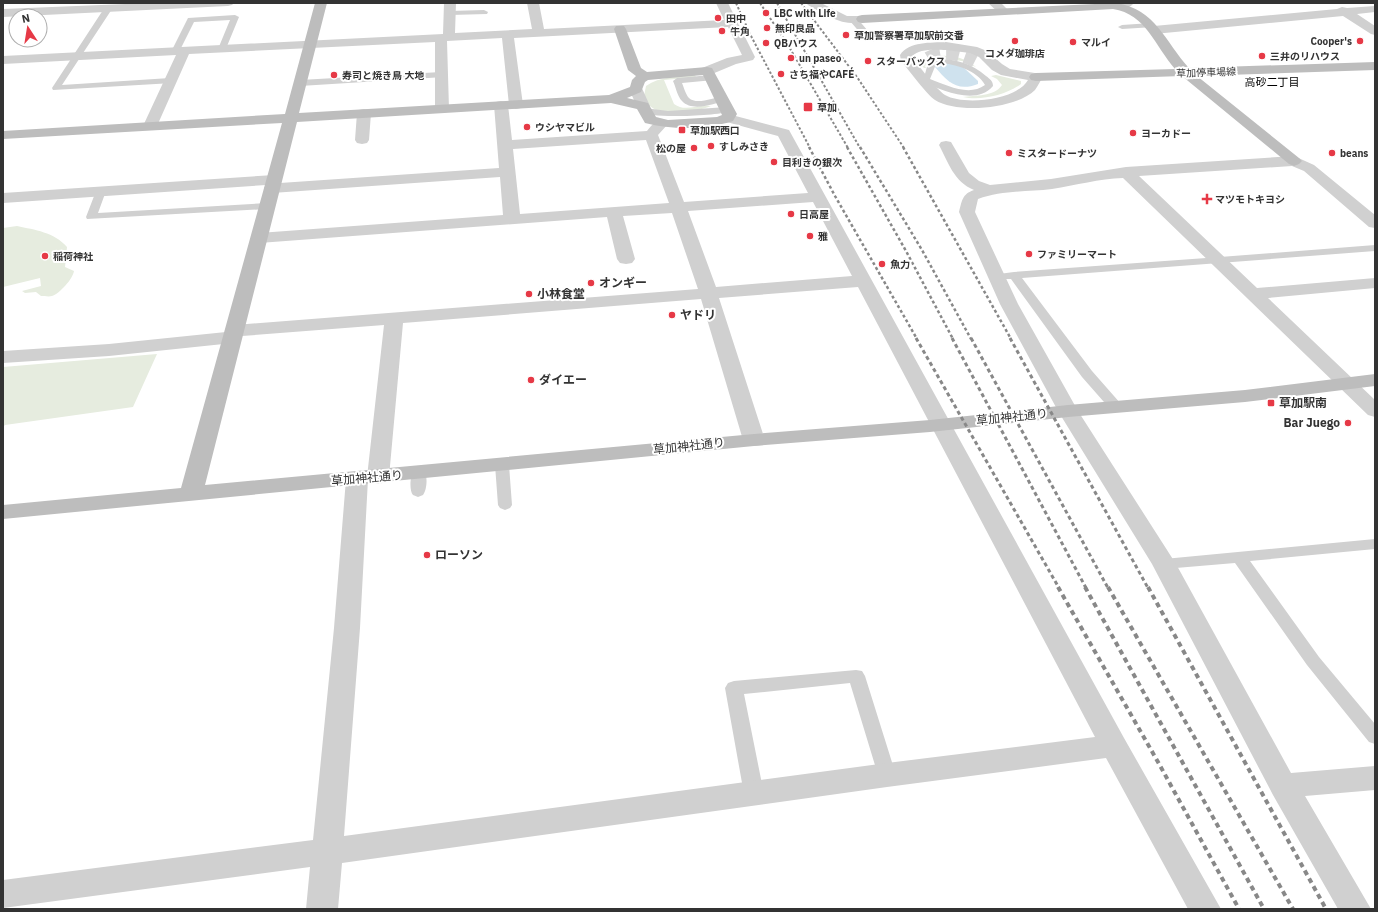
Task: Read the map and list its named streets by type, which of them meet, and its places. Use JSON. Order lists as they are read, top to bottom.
{
  "streets": {
    "street": ["草加停車場線", "草加神社通り"]
  },
  "districts": ["高砂二丁目"],
  "places": {
    "other": [
      "LBC with Life",
      "田中",
      "無印良品",
      "牛角",
      "草加警察署草加駅前交番",
      "コメダ珈琲店",
      "Cooper's",
      "マルイ",
      "QBハウス",
      "三井のリハウス",
      "un paseo",
      "スターバックス",
      "さち福やCAFÉ",
      "寿司と焼き鳥 大地",
      "ウシヤマビル",
      "ヨーカドー",
      "すしみさき",
      "松の屋",
      "ミスタードーナツ",
      "beans",
      "目利きの銀次",
      "日高屋",
      "雅",
      "ファミリーマート",
      "稲荷神社",
      "魚力",
      "オンギー",
      "小林食堂",
      "ヤドリ",
      "ダイエー",
      "Bar Juego",
      "ローソン"
    ],
    "transit": ["草加", "草加駅西口", "草加駅南"],
    "health": ["マツモトキヨシ"]
  },
  "north": "top"
}
